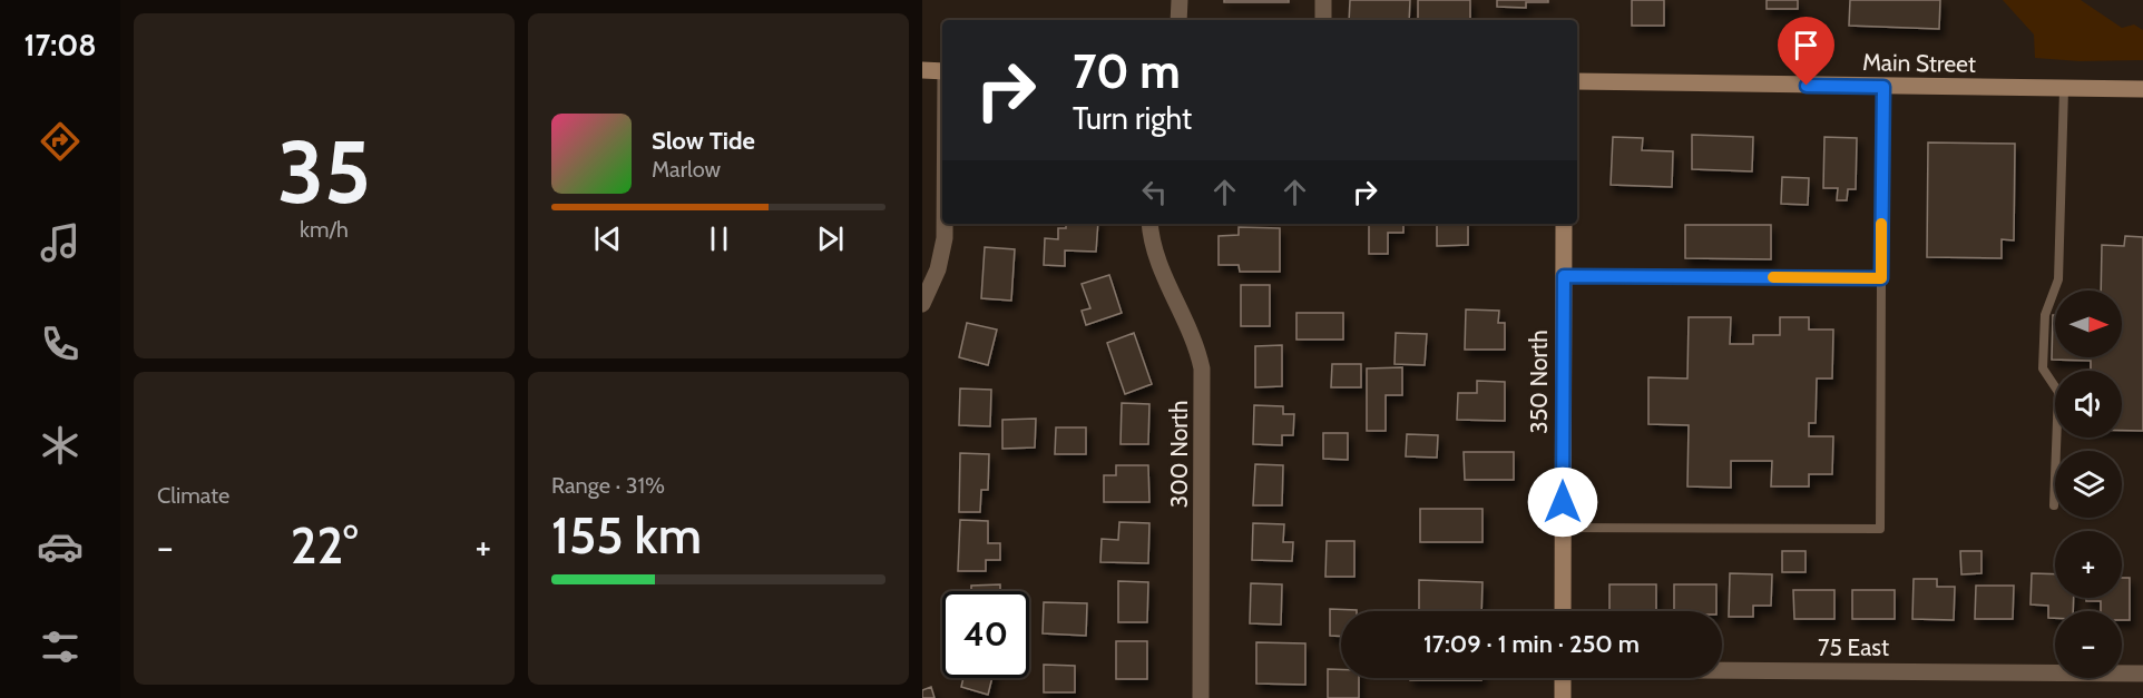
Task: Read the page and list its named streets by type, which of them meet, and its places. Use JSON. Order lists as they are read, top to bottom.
{
  "streets": {
    "street": [
      "Main Street",
      "350 North",
      "300 North",
      "75 East"
    ]
  },
  "north": "right",
  "page": {
    "tabs": "17:08",
    "tile": [
      ["35", "km/h"],
      "Climate",
      ["Range · 31%", "155 km"]
    ],
    "turn": ["70 m", "Turn right"],
    "song": ["Slow Tide", "Marlow"],
    "map_buttons": ["+", "−"],
    "heat": ["−", "22°", "+"],
    "limit": "40",
    "trip": "17:09 · 1 min · 250 m"
  }
}
